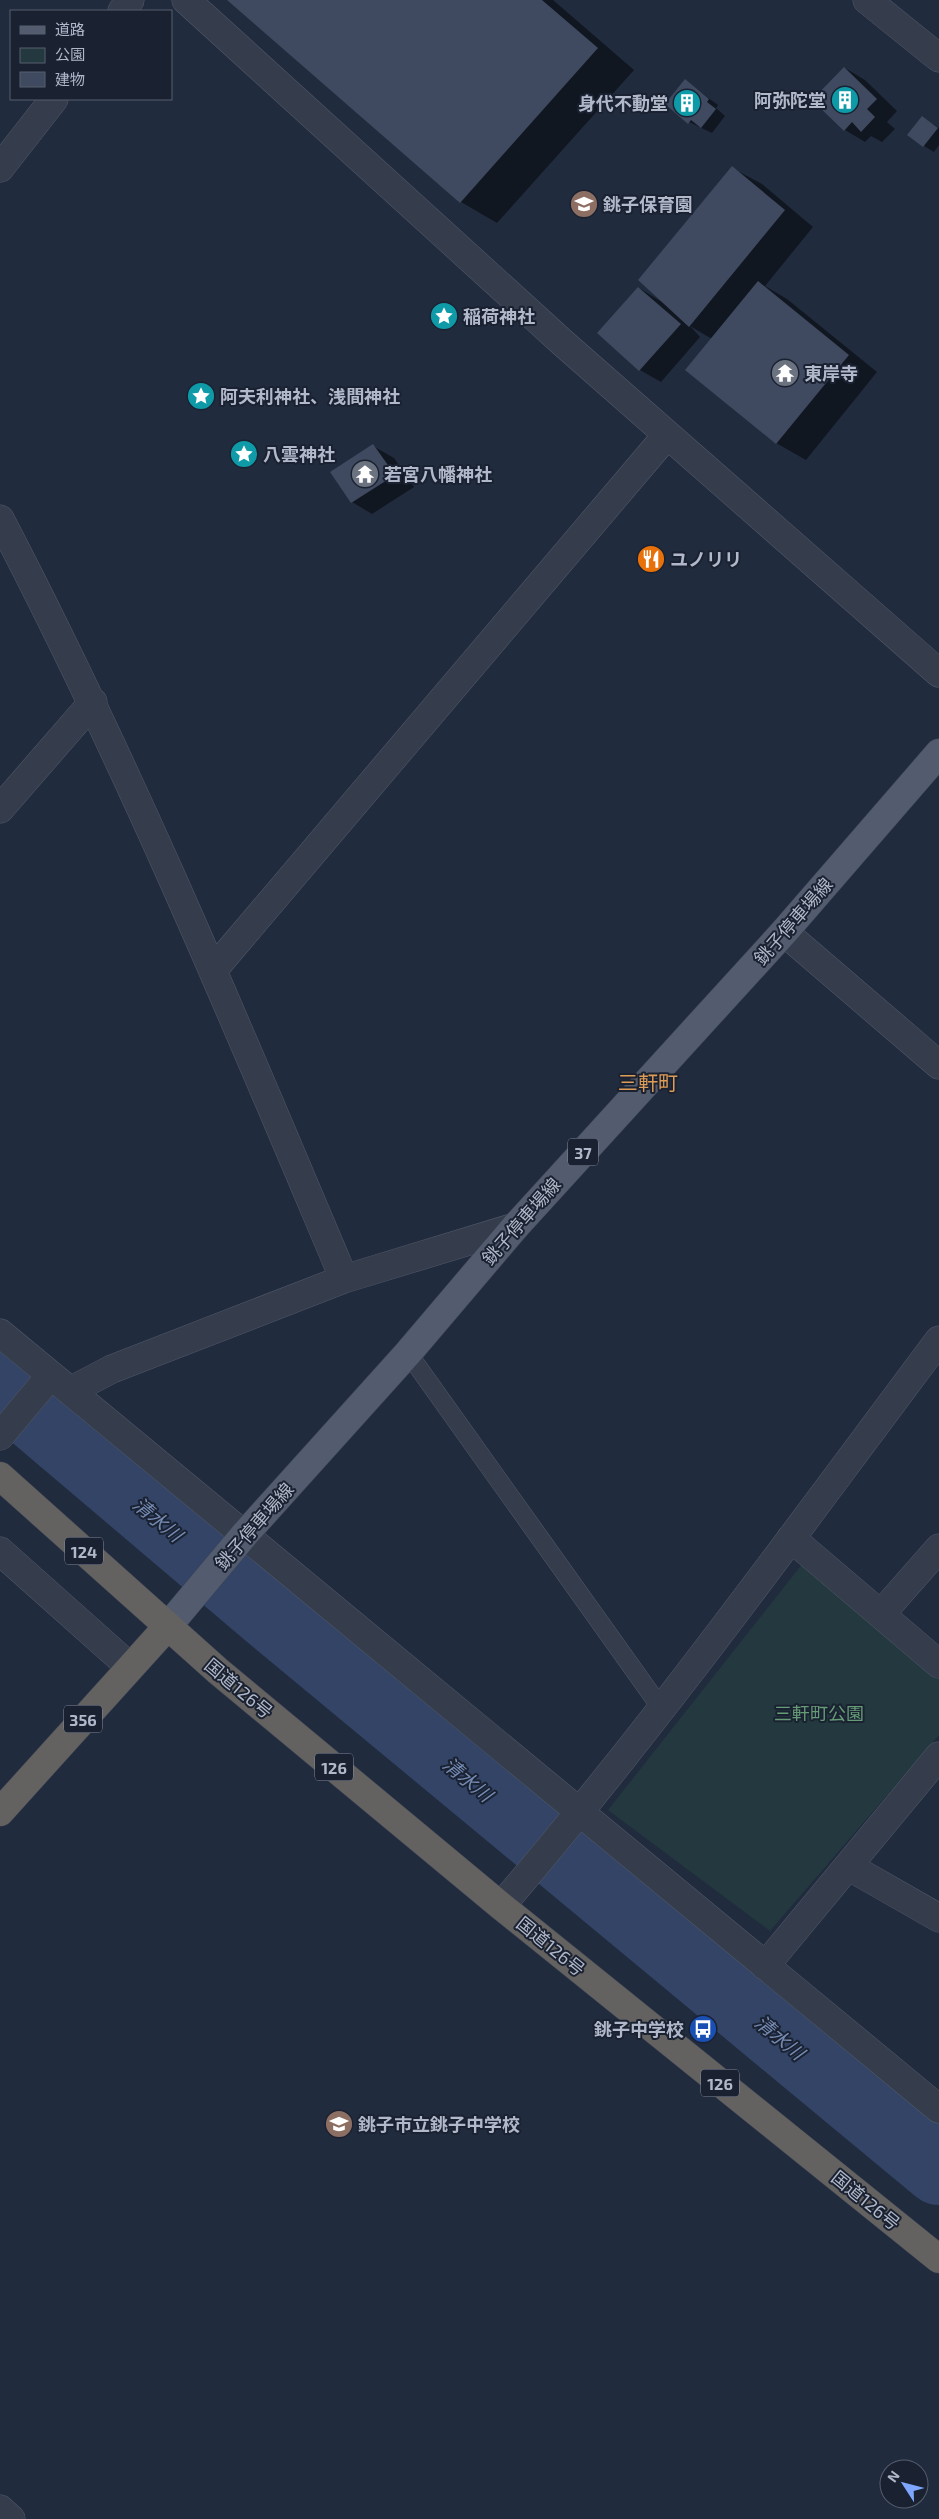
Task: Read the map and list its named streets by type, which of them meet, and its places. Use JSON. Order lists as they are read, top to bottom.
{
  "streets": {
    "highway": [
      "124",
      "国道126号",
      "356",
      "126"
    ],
    "main road": ["銚子停車場線", "37"]
  },
  "crossings": [
    ["銚子停車場線", "124"],
    ["銚子停車場線", "国道126号"],
    ["銚子停車場線", "356"],
    ["124", "国道126号"],
    ["124", "356"],
    ["国道126号", "356"]
  ],
  "districts": ["三軒町"],
  "water": ["清水川"],
  "parks": ["三軒町公園"],
  "places": {
    "building": ["阿弥陀堂", "身代不動堂"],
    "school or university": ["銚子保育園", "銚子市立銚子中学校"],
    "place": ["稲荷神社", "阿夫利神社、浅間神社", "八雲神社"],
    "temple": ["東岸寺", "若宮八幡神社"],
    "restaurant": ["ユノリリ"],
    "bus stop": ["銚子中学校"]
  },
  "legend": ["道路", "公園", "建物"],
  "north": "top left"
}
